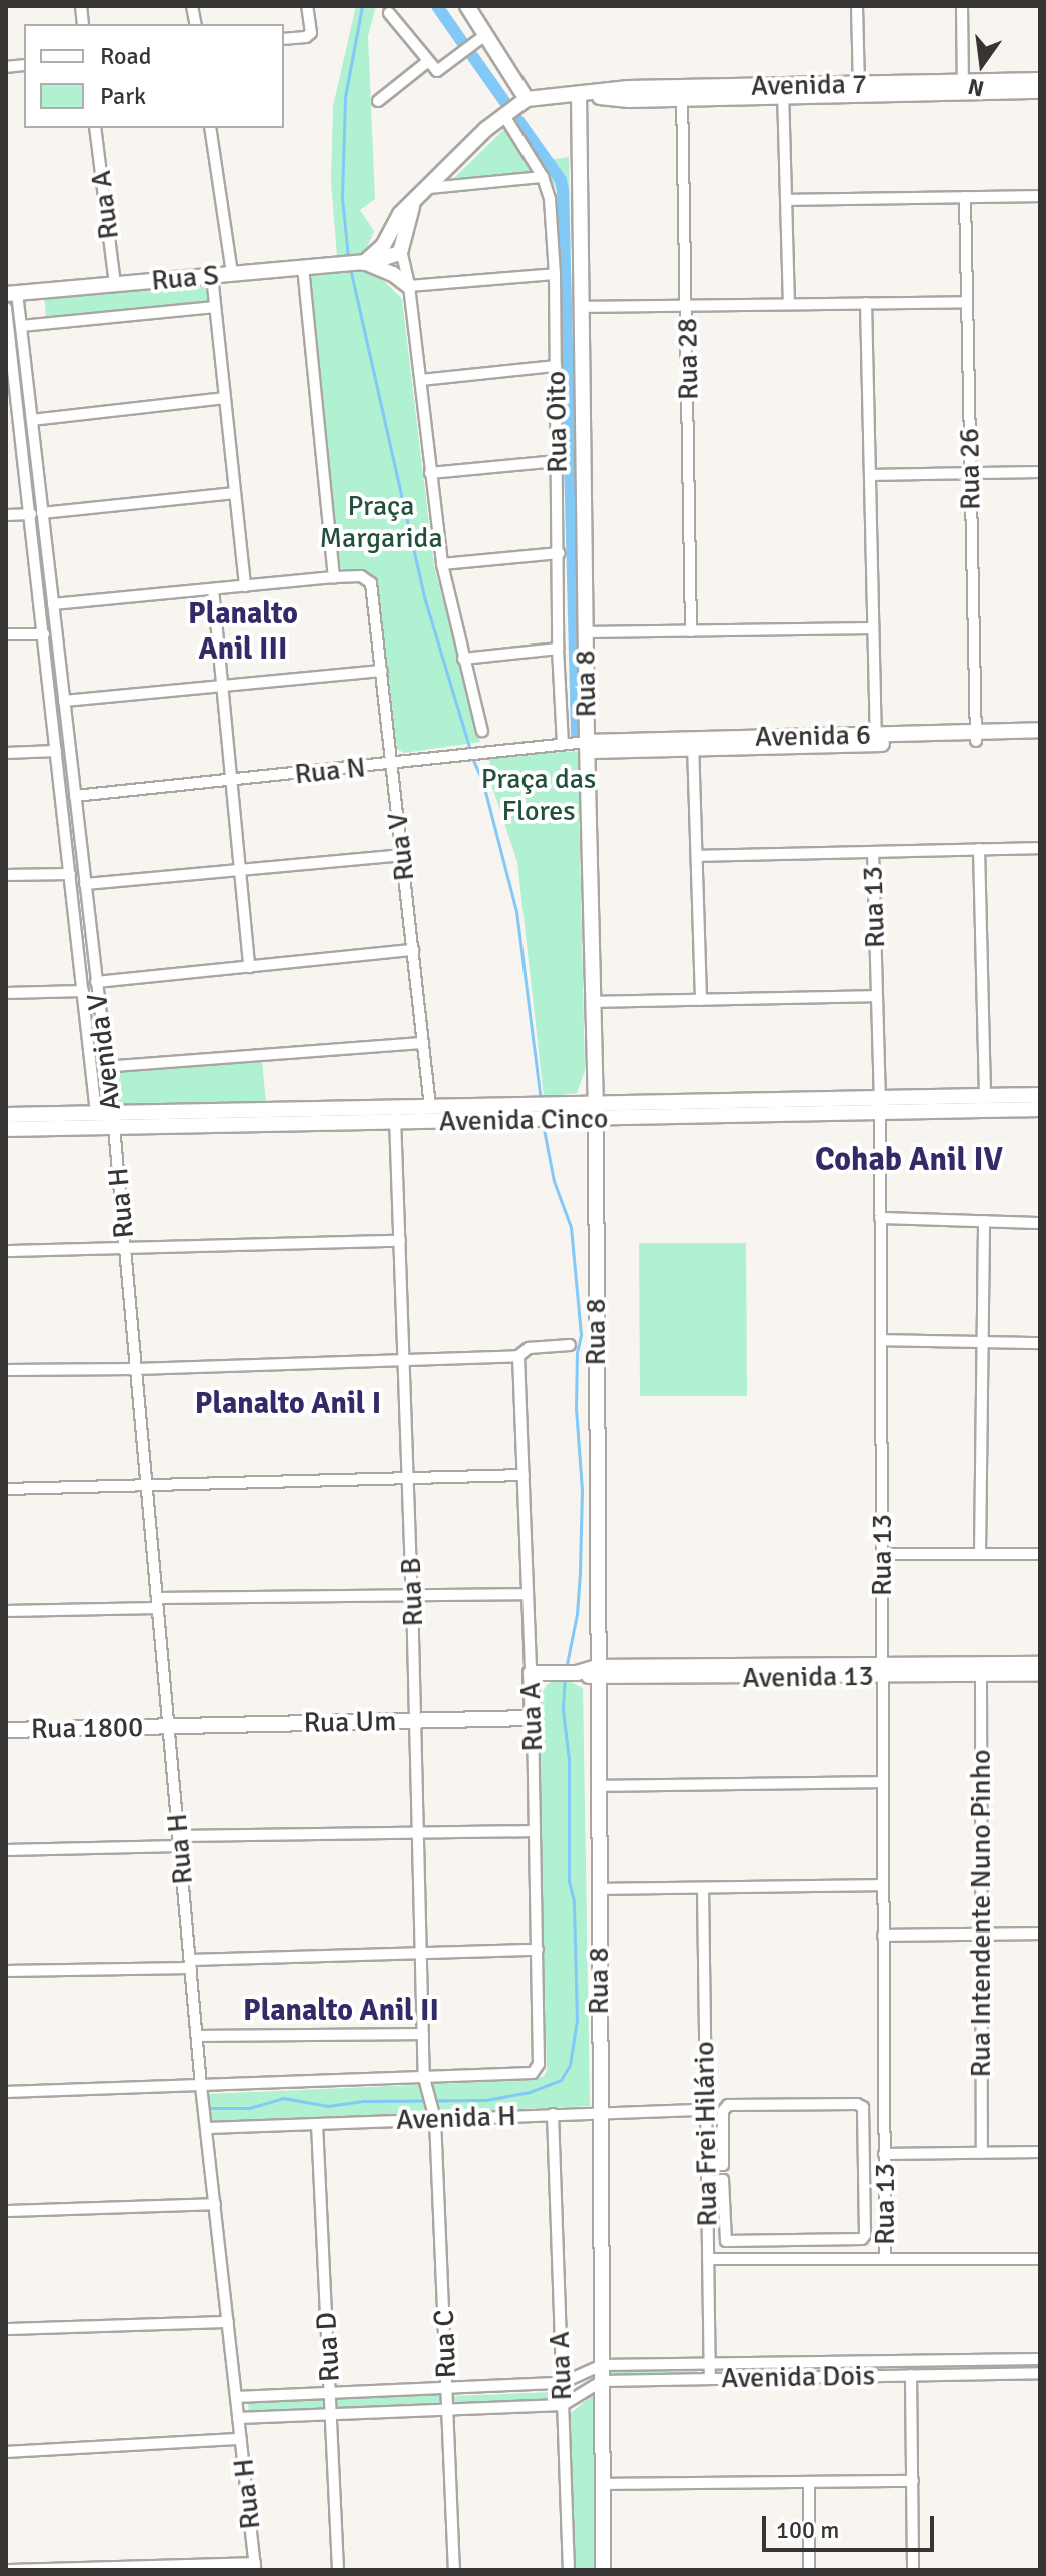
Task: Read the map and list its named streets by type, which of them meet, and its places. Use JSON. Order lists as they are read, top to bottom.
{
  "streets": {
    "street": [
      "Avenida 7",
      "Rua A",
      "Rua S",
      "Rua 28",
      "Rua Oito",
      "Rua 26",
      "Rua 8",
      "Avenida 6",
      "Rua N",
      "Rua V",
      "Rua 13",
      "Avenida V",
      "Avenida Cinco",
      "Rua H",
      "Rua B",
      "Avenida 13",
      "Rua Um",
      "Rua 1800",
      "Rua Intendente Nuno Pinho",
      "Avenida H",
      "Rua Frei Hilário",
      "Rua C",
      "Rua D",
      "Avenida Dois"
    ]
  },
  "crossings": [
    ["Avenida 7", "Rua 28"],
    ["Avenida 7", "Rua Oito"],
    ["Avenida 7", "Rua 8"],
    ["Rua A", "Rua S"],
    ["Rua A", "Rua B"],
    ["Rua A", "Avenida 13"],
    ["Rua A", "Rua Um"],
    ["Rua A", "Avenida H"],
    ["Rua A", "Avenida Dois"],
    ["Rua S", "Avenida V"],
    ["Rua Oito", "Rua N"],
    ["Rua 26", "Avenida 6"],
    ["Rua 8", "Avenida 6"],
    ["Rua 8", "Rua N"],
    ["Rua 8", "Avenida Cinco"],
    ["Rua 8", "Avenida 13"],
    ["Rua 8", "Avenida H"],
    ["Rua 8", "Avenida Dois"],
    ["Avenida 6", "Rua N"],
    ["Rua N", "Rua V"],
    ["Rua N", "Avenida V"],
    ["Rua V", "Avenida Cinco"],
    ["Rua 13", "Avenida Cinco"],
    ["Rua 13", "Avenida 13"],
    ["Avenida V", "Avenida Cinco"],
    ["Avenida V", "Rua H"],
    ["Avenida Cinco", "Rua H"],
    ["Avenida Cinco", "Rua B"],
    ["Rua H", "Rua Um"],
    ["Rua H", "Rua 1800"],
    ["Rua H", "Avenida H"],
    ["Rua B", "Rua Um"],
    ["Rua B", "Rua C"],
    ["Avenida 13", "Rua Intendente Nuno Pinho"],
    ["Rua Um", "Rua 1800"],
    ["Avenida H", "Rua Frei Hilário"],
    ["Avenida H", "Rua C"],
    ["Avenida H", "Rua D"],
    ["Rua Frei Hilário", "Avenida Dois"]
  ],
  "districts": [
    "Planalto Anil III",
    "Cohab Anil IV",
    "Planalto Anil I",
    "Planalto Anil II"
  ],
  "parks": ["Praça Margarida", "Praça das Flores"],
  "legend": ["Road", "Park"],
  "scale_bar": "100 m",
  "north": "bottom"
}
